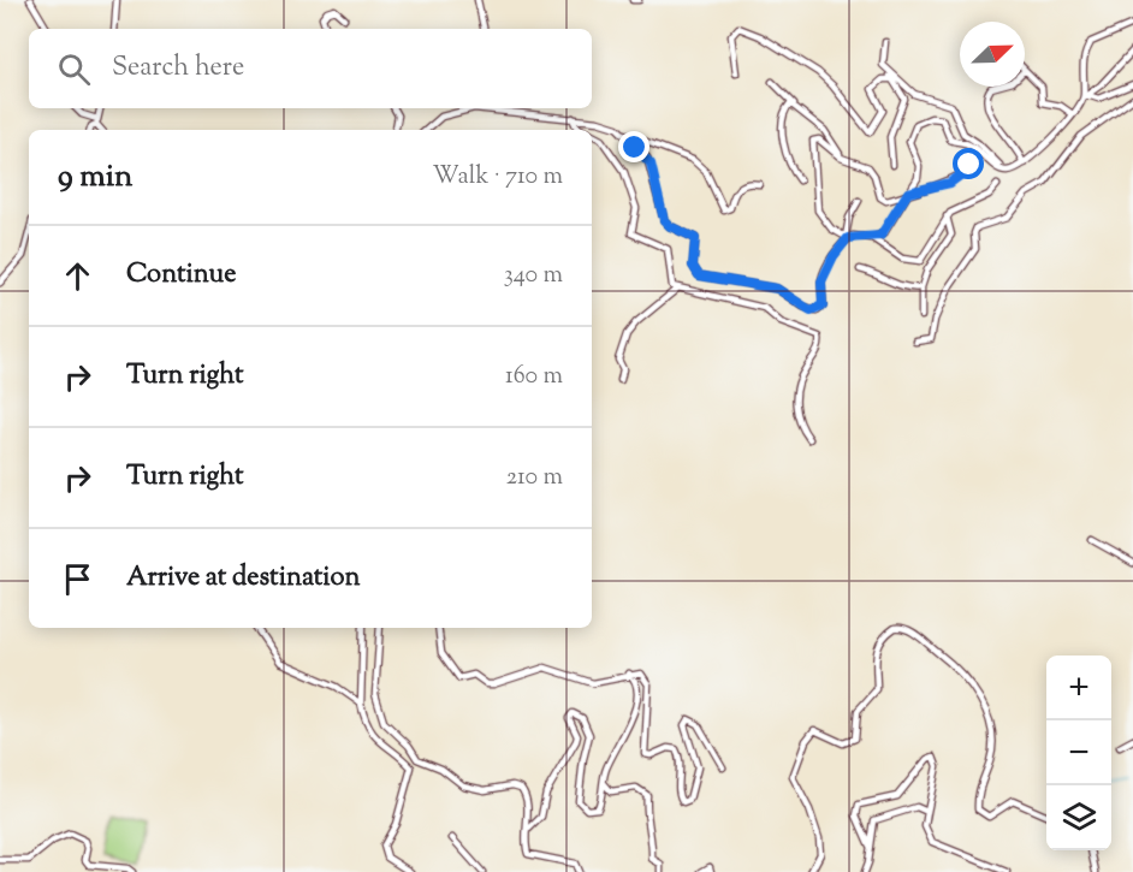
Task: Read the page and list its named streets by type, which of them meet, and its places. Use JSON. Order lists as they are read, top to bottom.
{
  "north": "top right",
  "page": {
    "search": "Search here",
    "heading": ["9 min", "Walk · 710 m"],
    "list": [
      ["Continue", "340 m"],
      ["Turn right", "160 m"],
      ["Turn right", "210 m"],
      "Arrive at destination"
    ],
    "map_buttons": ["+", "−"]
  }
}
